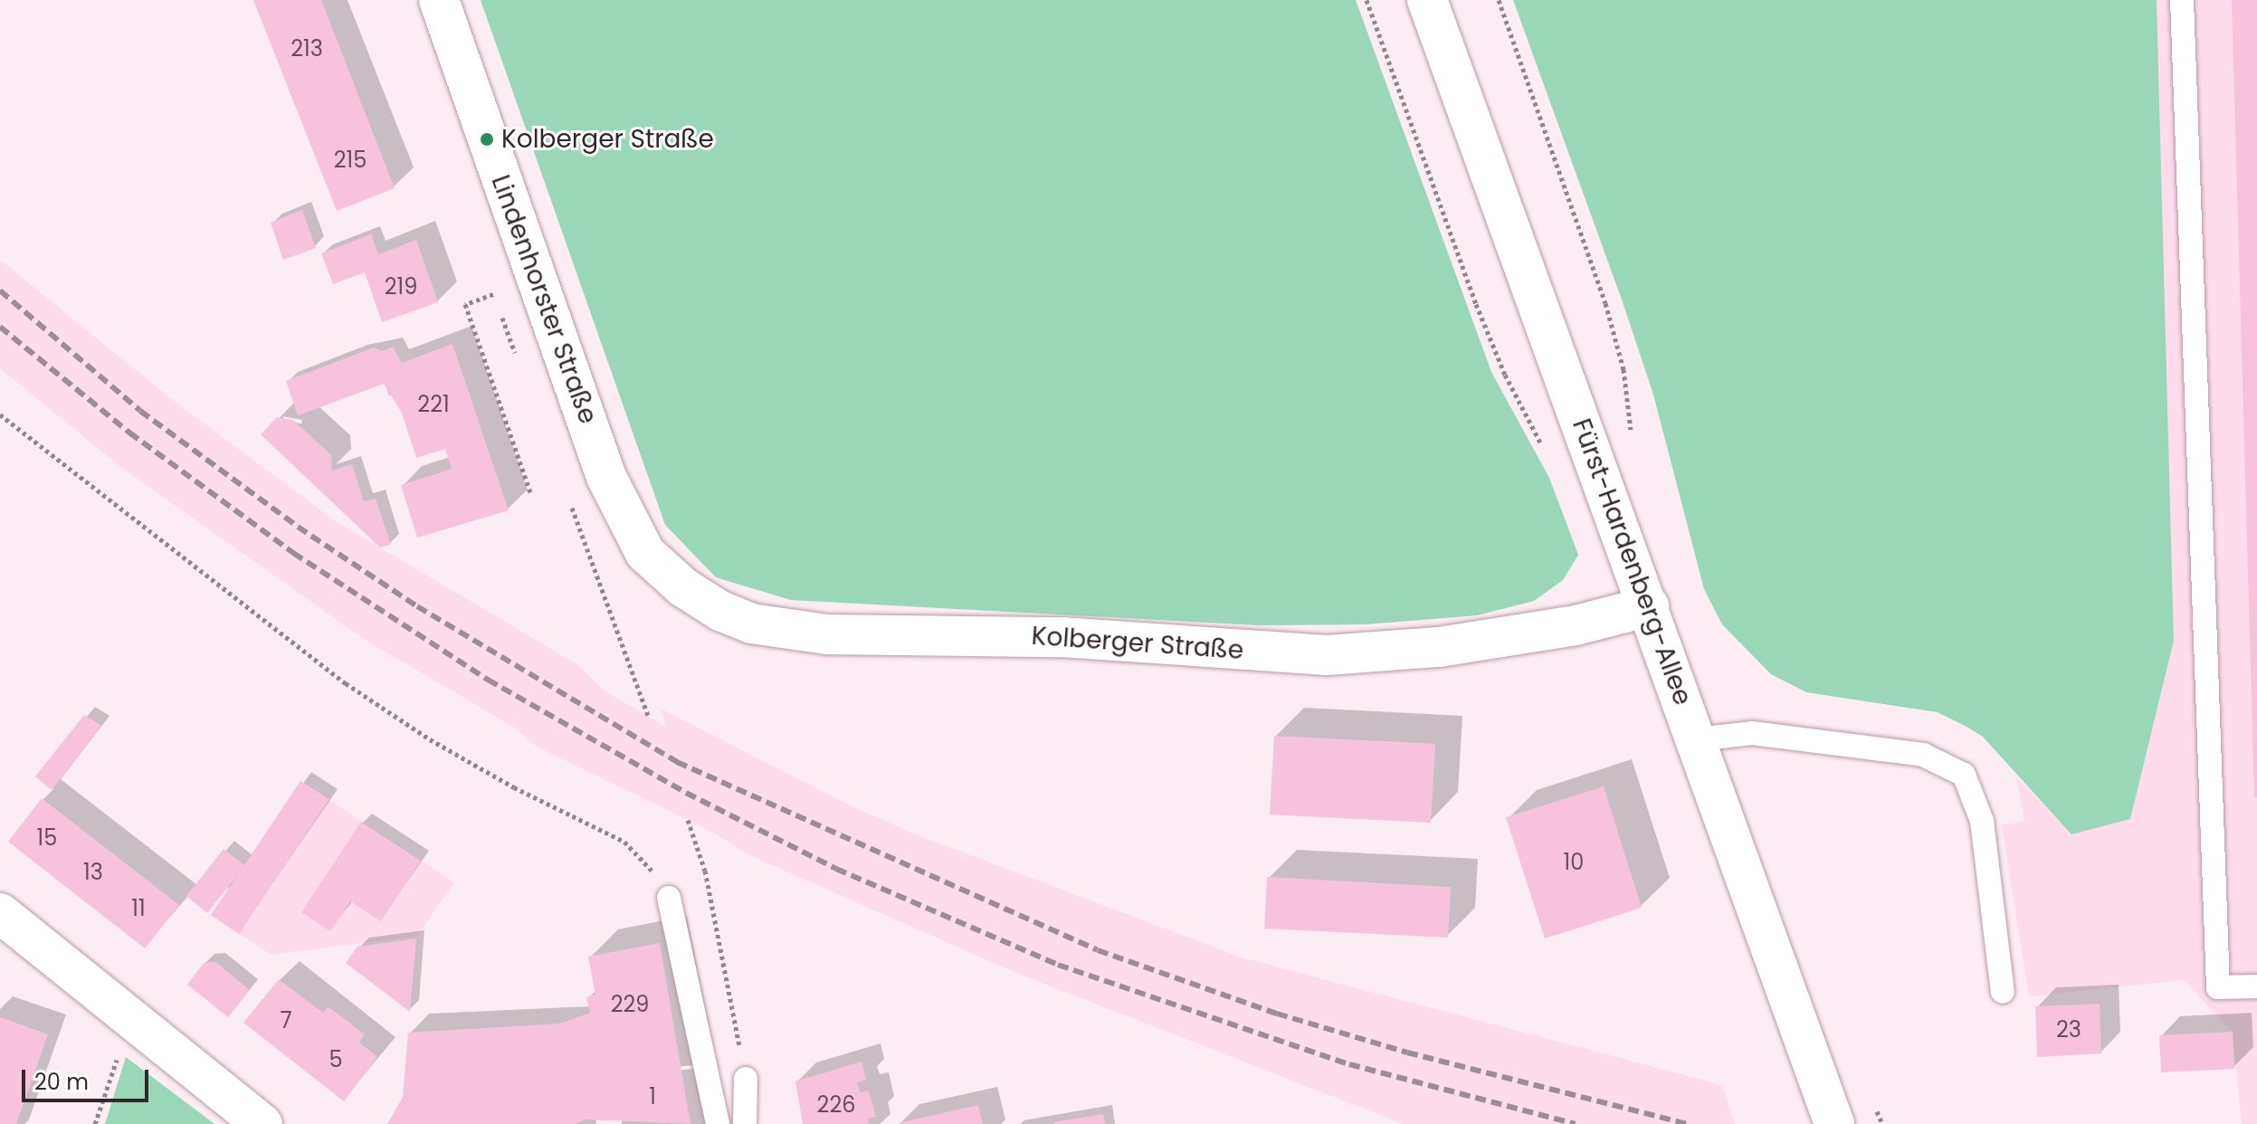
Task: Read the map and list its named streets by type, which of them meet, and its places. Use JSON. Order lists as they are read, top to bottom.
{
  "streets": {
    "street": ["Lindenhorster Straße", "Fürst-Hardenberg-Allee", "Kolberger Straße"]
  },
  "crossings": [
    ["Lindenhorster Straße", "Kolberger Straße"],
    ["Fürst-Hardenberg-Allee", "Kolberger Straße"]
  ],
  "places": ["Kolberger Straße"],
  "house_numbers": [
    "213",
    "215",
    "219",
    "221",
    "15",
    "10",
    "13",
    "11",
    "229",
    "7",
    "23",
    "5",
    "1",
    "226"
  ],
  "scale_bar": "20 m"
}
